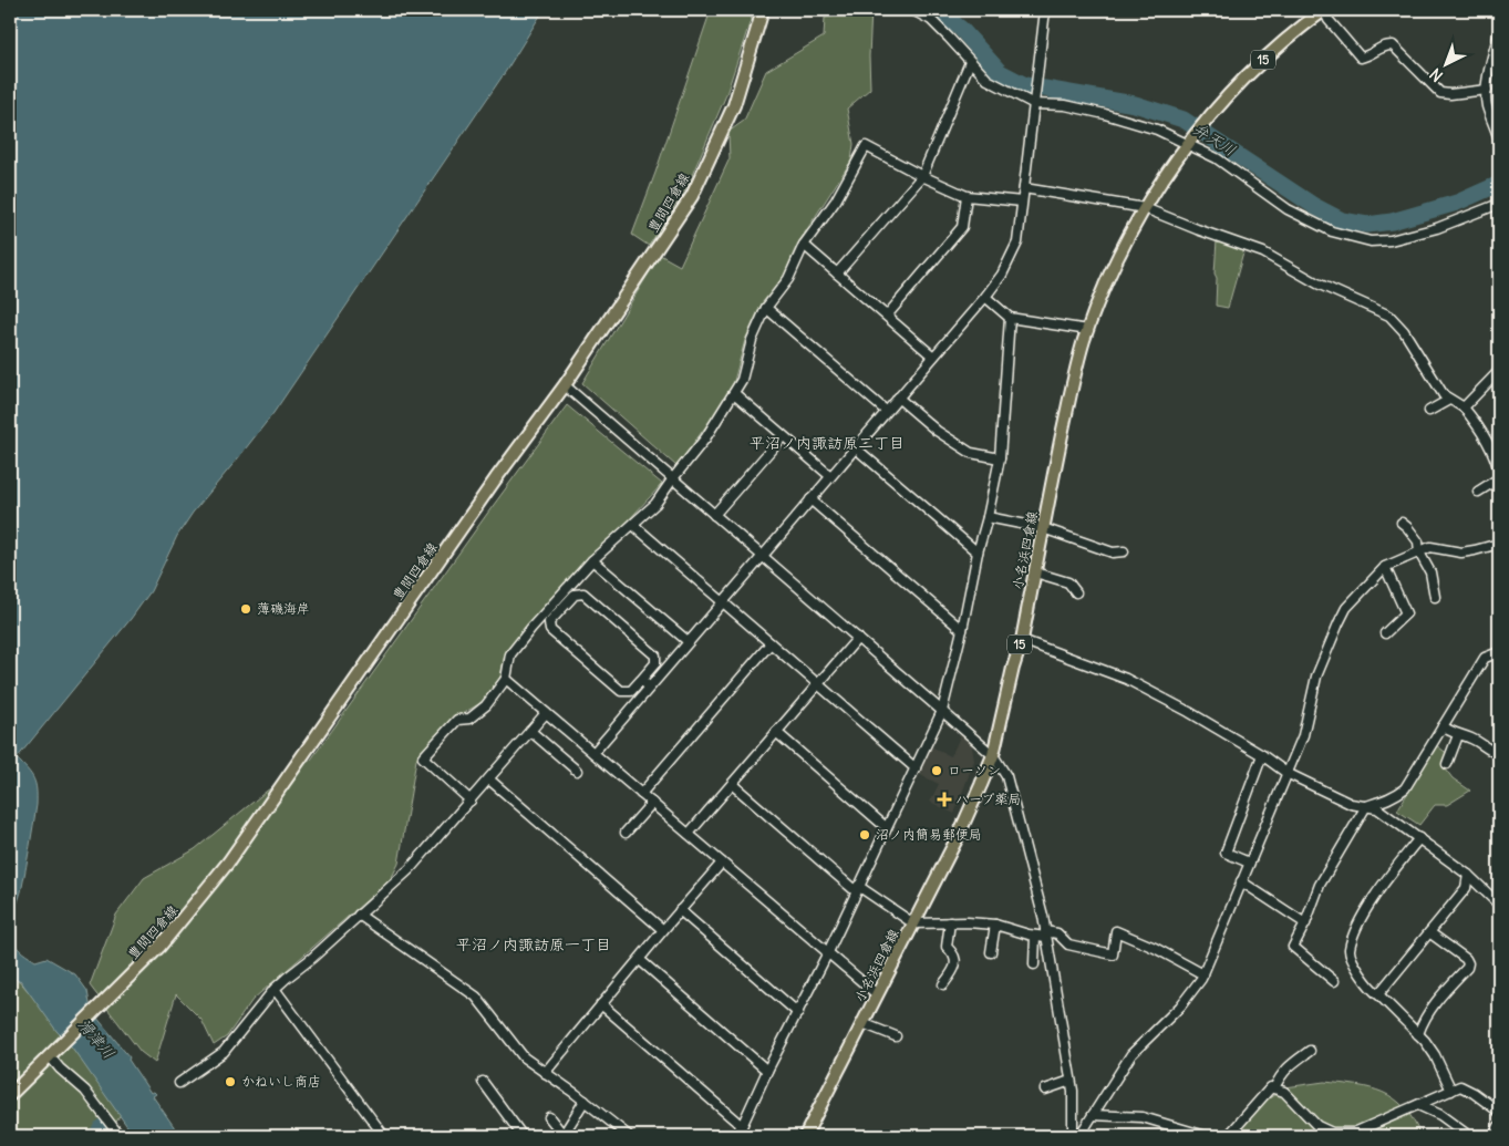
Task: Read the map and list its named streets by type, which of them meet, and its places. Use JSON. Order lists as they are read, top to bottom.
{
  "streets": {
    "main road": ["15", "豊間四倉線", "小名浜四倉線"]
  },
  "districts": ["平沼ノ内諏訪原二丁目", "平沼ノ内諏訪原一丁目"],
  "water": ["弁天川", "滑津川"],
  "places": {
    "other": [
      "薄磯海岸",
      "ローソン",
      "沼ノ内簡易郵便局",
      "かねいし商店"
    ],
    "health": ["ハーブ薬局"]
  },
  "north": "bottom left"
}
